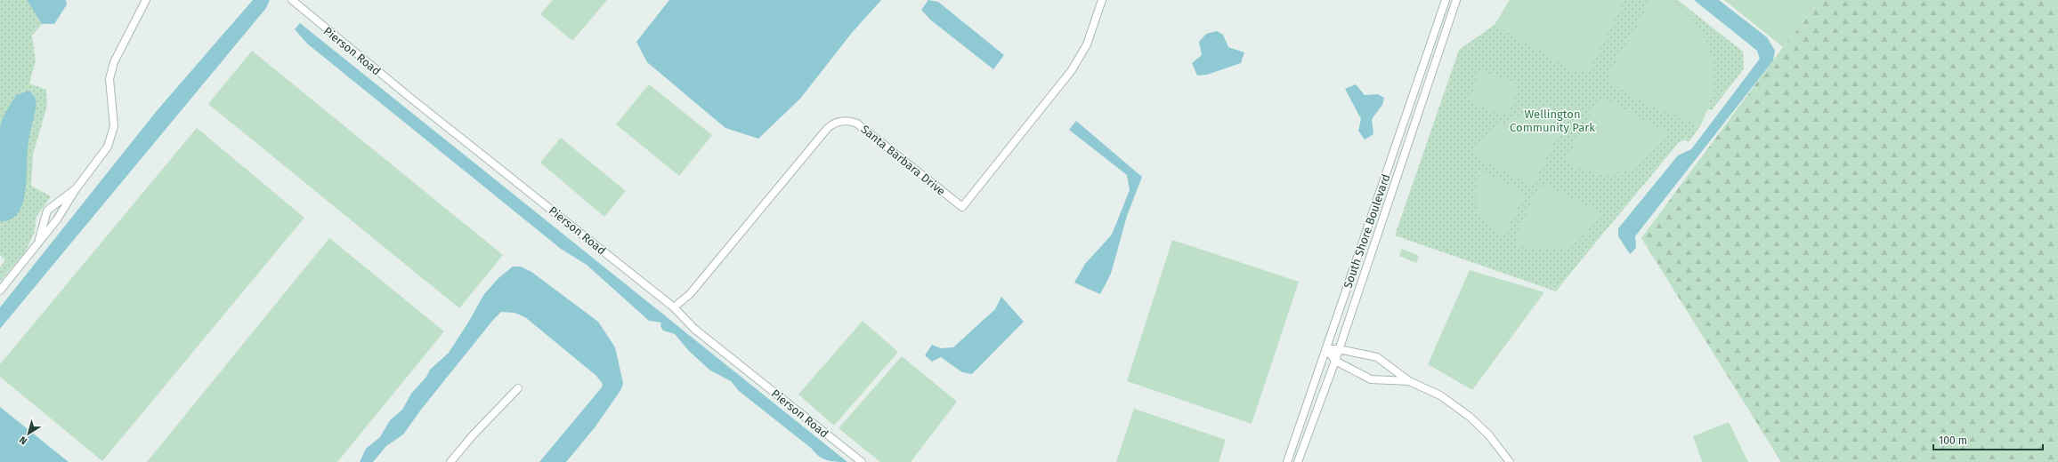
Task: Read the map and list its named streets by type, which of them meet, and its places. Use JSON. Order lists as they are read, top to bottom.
{
  "streets": {
    "street": ["Pierson Road", "Santa Barbara Drive", "South Shore Boulevard"]
  },
  "crossings": [
    ["Pierson Road", "Santa Barbara Drive"]
  ],
  "parks": ["Wellington Community Park"],
  "scale_bar": "100 m",
  "north": "bottom left"
}
